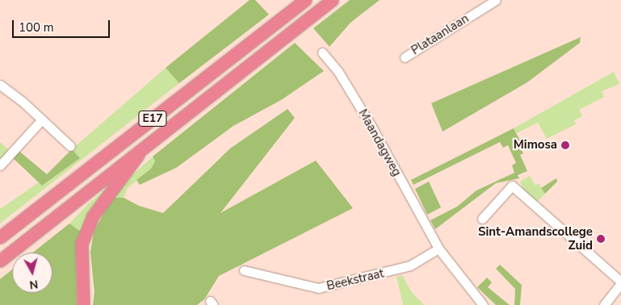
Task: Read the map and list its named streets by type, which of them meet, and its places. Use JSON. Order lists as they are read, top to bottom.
{
  "streets": {
    "highway": ["E17"],
    "street": ["Plataanlaan", "Maandagweg", "Beekstraat"]
  },
  "crossings": [
    ["Maandagweg", "Beekstraat"]
  ],
  "places": ["Mimosa", "Sint-Amandscollege Zuid"],
  "scale_bar": "100 m",
  "north": "bottom"
}
